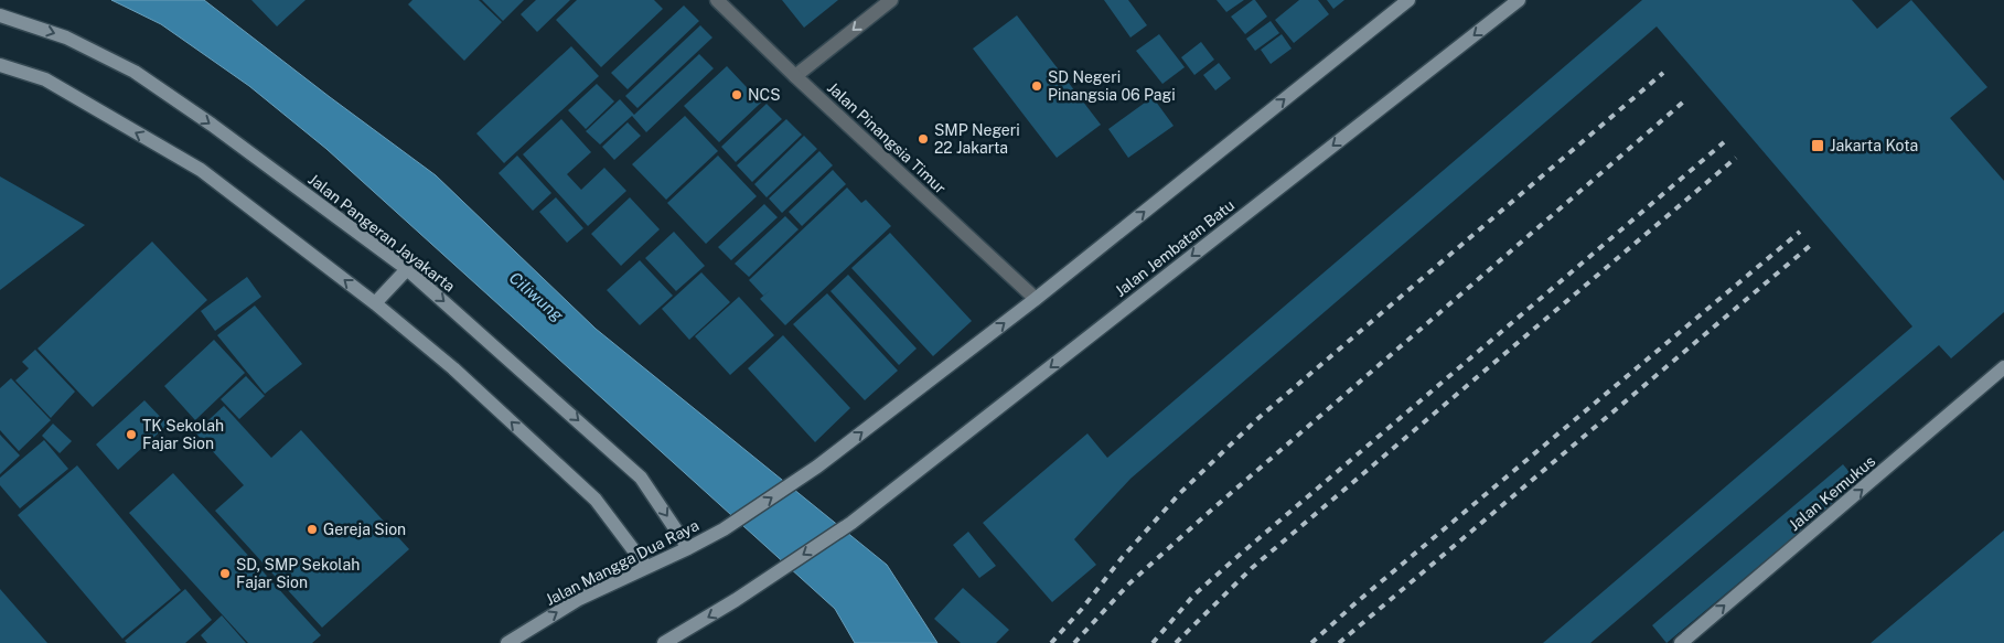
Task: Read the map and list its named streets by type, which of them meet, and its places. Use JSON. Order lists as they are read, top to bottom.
{
  "streets": {
    "main road": [
      "Jalan Pangeran Jayakarta",
      "Jalan Jembatan Batu",
      "Jalan Kemukus",
      "Jalan Mangga Dua Raya"
    ],
    "street": ["Jalan Pinangsia Timur"]
  },
  "crossings": [
    ["Jalan Pinangsia Timur", "Jalan Mangga Dua Raya"],
    ["Jalan Pangeran Jayakarta", "Jalan Mangga Dua Raya"]
  ],
  "one_way": ["Jalan Kemukus", "Jalan Mangga Dua Raya"],
  "water": ["Ciliwung"],
  "places": {
    "other": [
      "SD Negeri Pinangsia 06 Pagi",
      "NCS",
      "SMP Negeri 22 Jakarta",
      "TK Sekolah Fajar Sion",
      "Gereja Sion",
      "SD, SMP Sekolah Fajar Sion"
    ],
    "transit": ["Jakarta Kota"]
  }
}
